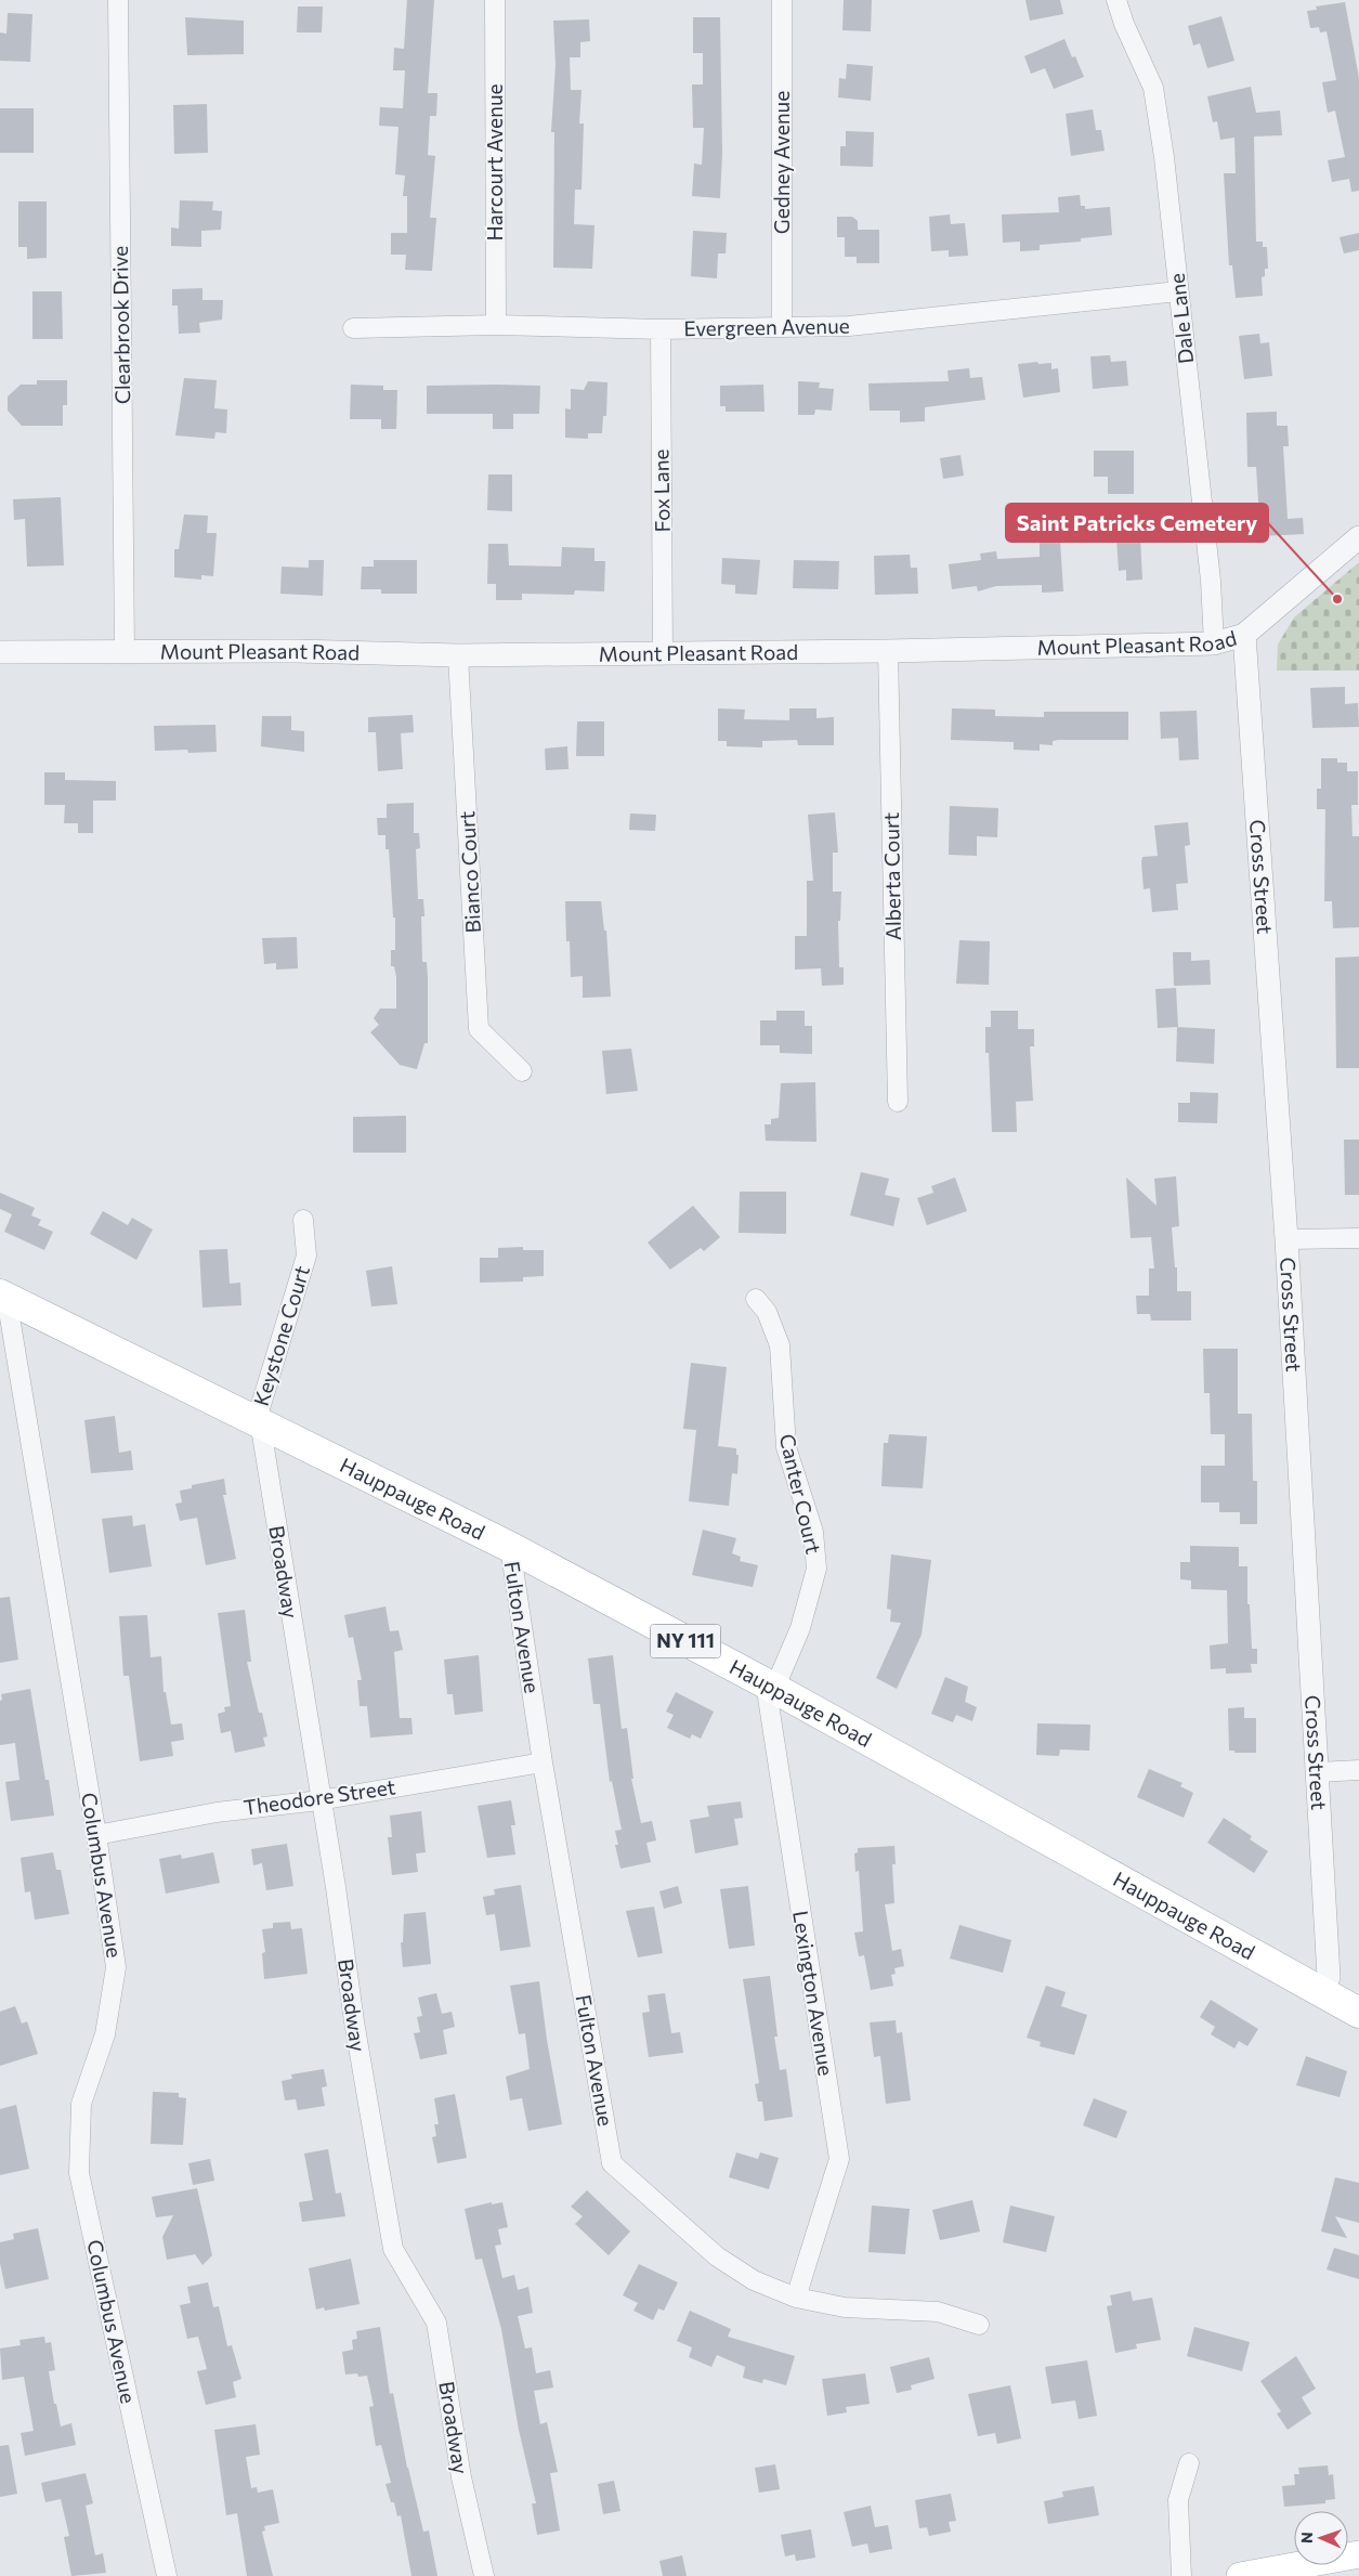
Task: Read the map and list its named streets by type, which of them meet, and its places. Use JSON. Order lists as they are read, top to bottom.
{
  "streets": {
    "main road": ["Hauppauge Road", "NY 111"],
    "street": [
      "Harcourt Avenue",
      "Gedney Avenue",
      "Dale Lane",
      "Clearbrook Drive",
      "Evergreen Avenue",
      "Fox Lane",
      "Mount Pleasant Road",
      "Bianco Court",
      "Alberta Court",
      "Cross Street",
      "Keystone Court",
      "Canter Court",
      "Broadway",
      "Fulton Avenue",
      "Theodore Street",
      "Columbus Avenue",
      "Lexington Avenue"
    ]
  },
  "crossings": [
    ["Harcourt Avenue", "Evergreen Avenue"],
    ["Gedney Avenue", "Evergreen Avenue"],
    ["Dale Lane", "Evergreen Avenue"],
    ["Dale Lane", "Mount Pleasant Road"],
    ["Clearbrook Drive", "Mount Pleasant Road"],
    ["Evergreen Avenue", "Fox Lane"],
    ["Fox Lane", "Mount Pleasant Road"],
    ["Mount Pleasant Road", "Bianco Court"],
    ["Mount Pleasant Road", "Alberta Court"],
    ["Mount Pleasant Road", "Cross Street"],
    ["Cross Street", "Hauppauge Road"],
    ["Keystone Court", "Hauppauge Road"],
    ["Keystone Court", "Broadway"],
    ["Canter Court", "Hauppauge Road"],
    ["Canter Court", "Lexington Avenue"],
    ["Hauppauge Road", "Broadway"],
    ["Hauppauge Road", "Fulton Avenue"],
    ["Hauppauge Road", "Columbus Avenue"],
    ["Hauppauge Road", "Lexington Avenue"],
    ["Broadway", "Theodore Street"],
    ["Fulton Avenue", "Theodore Street"],
    ["Fulton Avenue", "Lexington Avenue"],
    ["Theodore Street", "Columbus Avenue"]
  ],
  "places": ["Saint Patricks Cemetery"],
  "north": "left"
}
